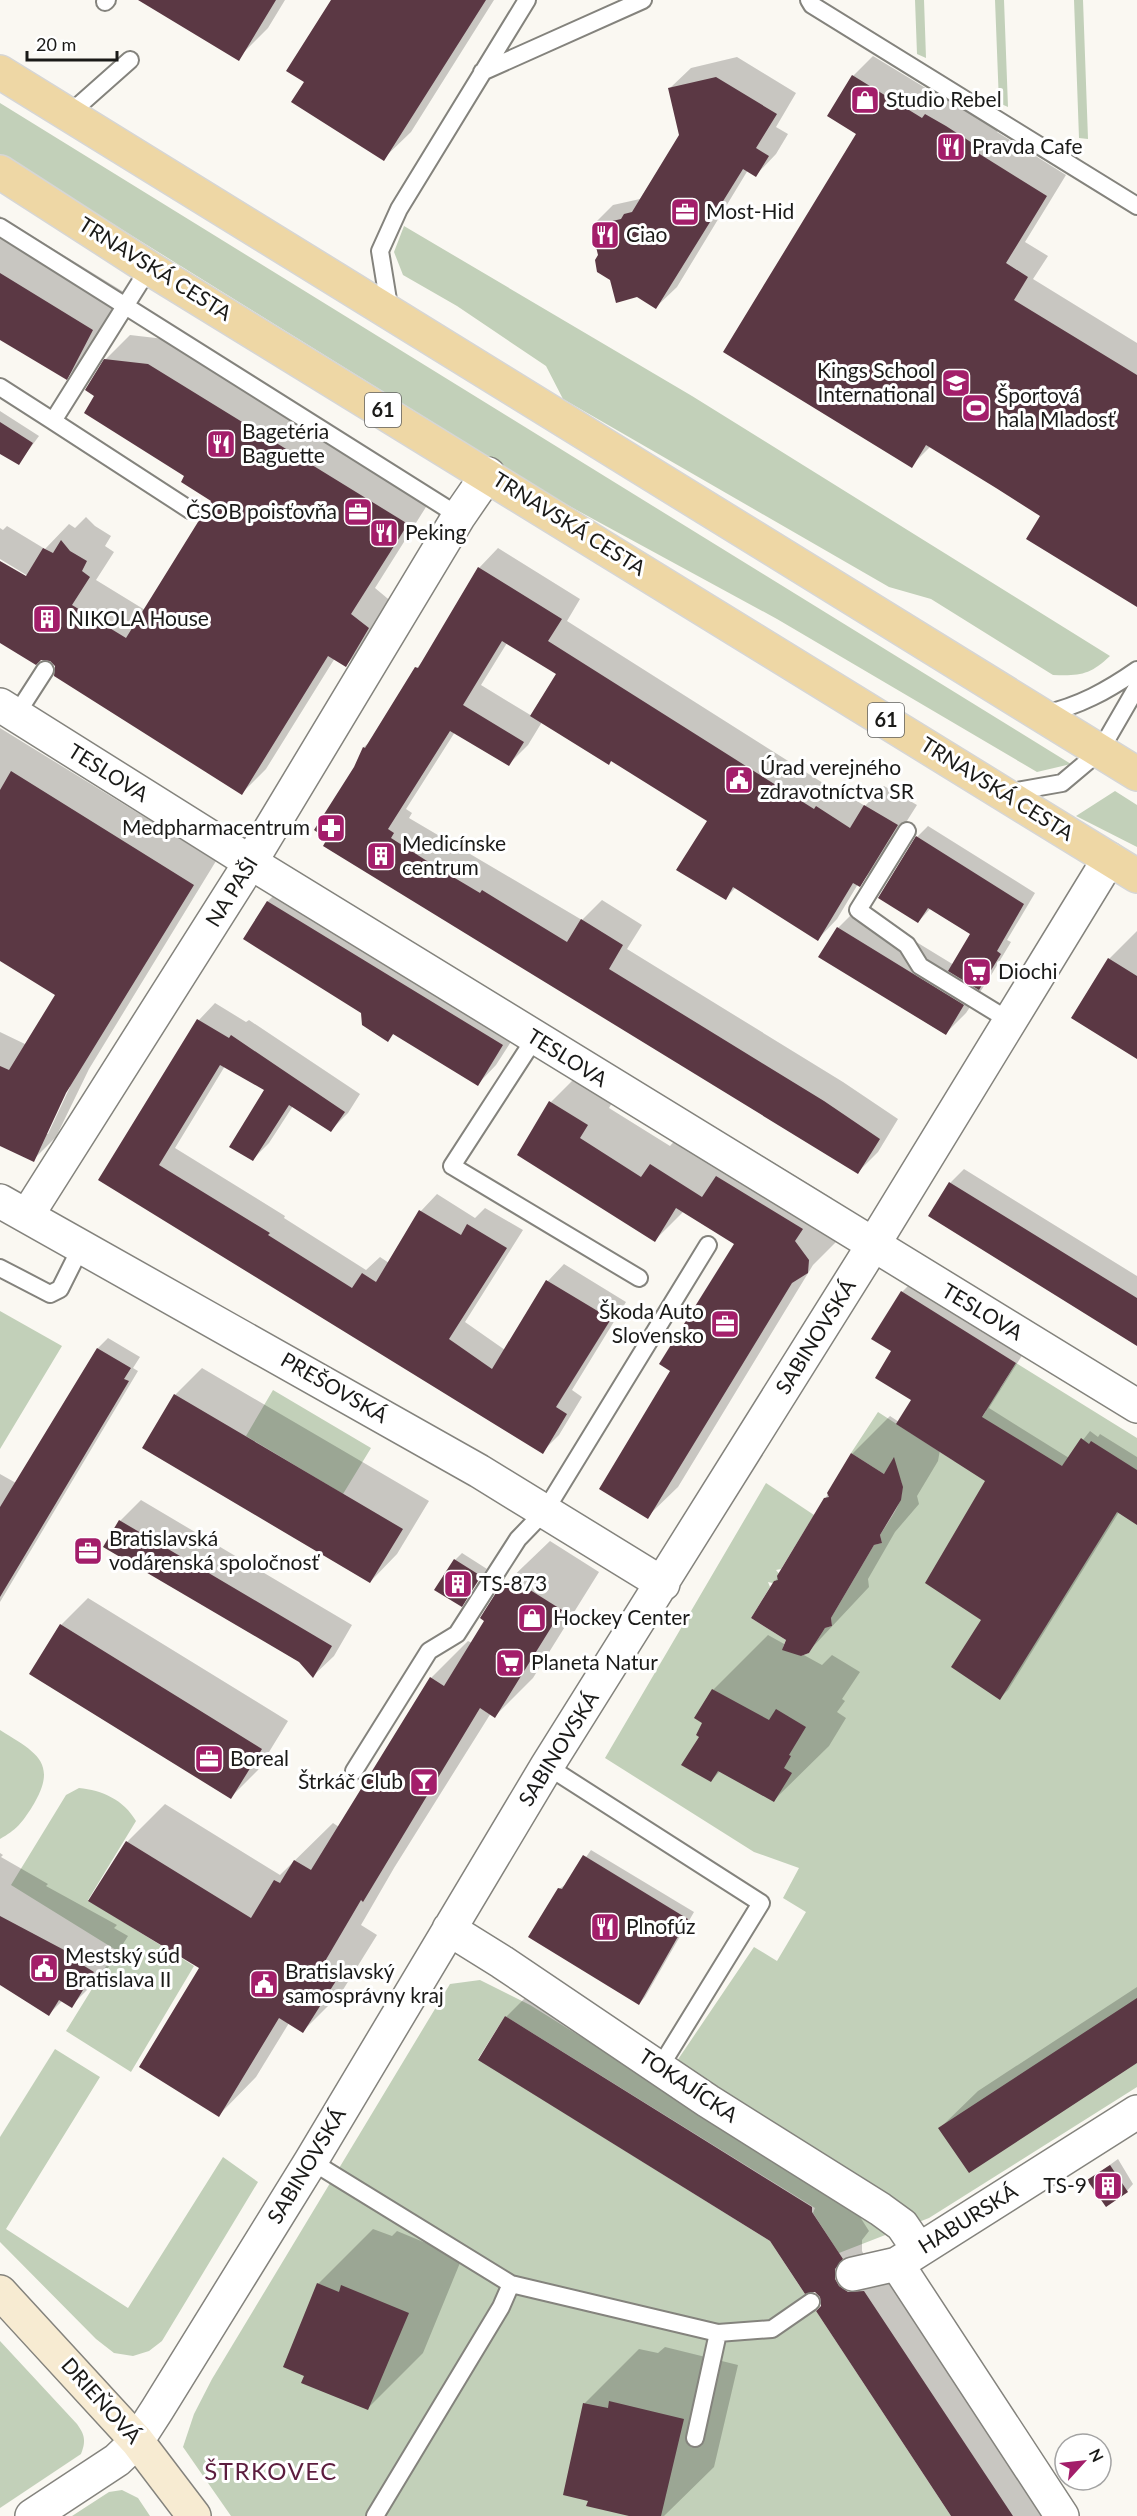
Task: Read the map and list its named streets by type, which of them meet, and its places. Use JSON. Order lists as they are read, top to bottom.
{
  "streets": {
    "main road": ["TRNAVSKÁ CESTA", "61"],
    "street": [
      "TESLOVA",
      "NA PAŠI",
      "SABINOVSKÁ",
      "PREŠOVSKÁ",
      "TOKAJÍCKA",
      "HABURSKÁ",
      "DRIEŇOVÁ"
    ]
  },
  "crossings": [
    ["TRNAVSKÁ CESTA", "NA PAŠI"],
    ["TRNAVSKÁ CESTA", "SABINOVSKÁ"],
    ["TESLOVA", "NA PAŠI"],
    ["TESLOVA", "SABINOVSKÁ"],
    ["NA PAŠI", "PREŠOVSKÁ"],
    ["SABINOVSKÁ", "PREŠOVSKÁ"],
    ["SABINOVSKÁ", "TOKAJÍCKA"],
    ["SABINOVSKÁ", "DRIEŇOVÁ"],
    ["TOKAJÍCKA", "HABURSKÁ"]
  ],
  "districts": ["ŠTRKOVEC"],
  "places": {
    "shop": ["Studio Rebel", "Hockey Center"],
    "restaurant": [
      "Pravda Cafe",
      "Ciao",
      "Bagetéria Baguette",
      "Peking",
      "Plnofúz"
    ],
    "office": [
      "Most-Hid",
      "ČSOB poisťovňa",
      "Škoda Auto Slovensko",
      "Bratislavská vodárenská spoločnosť",
      "Boreal"
    ],
    "school or university": ["Kings School International"],
    "sports": ["Športová hala Mladosť"],
    "building": [
      "NIKOLA House",
      "Medicínske centrum",
      "TS-873",
      "TS-9"
    ],
    "public building": ["Úrad verejného zdravotníctva SR", "Mestský súd Bratislava II", "Bratislavský samosprávny kraj"],
    "pharmacy": ["Medpharmacentrum"],
    "supermarket": ["Diochi", "Planeta Natur"],
    "bar": ["Štrkáč Club"]
  },
  "scale_bar": "20 m",
  "north": "top right"
}
